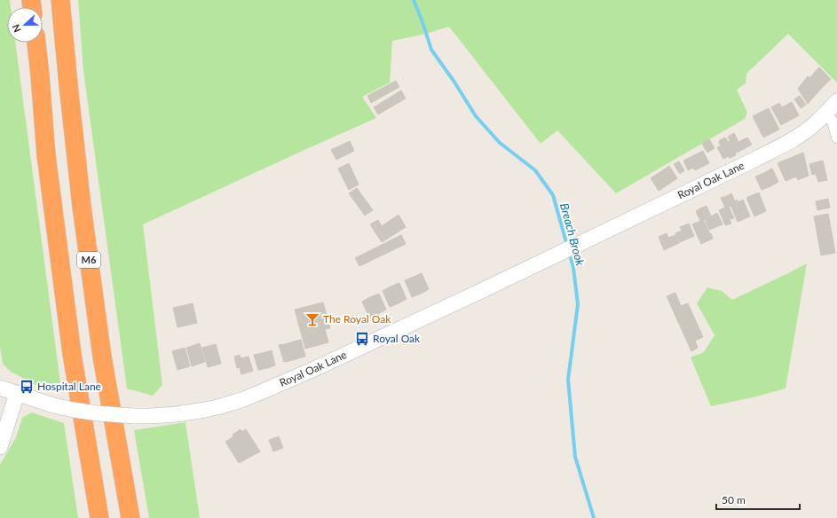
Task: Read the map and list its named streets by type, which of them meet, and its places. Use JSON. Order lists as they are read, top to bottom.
{
  "streets": {
    "highway": ["M6"],
    "street": ["Royal Oak Lane"]
  },
  "water": ["Breach Brook"],
  "places": {
    "bar": ["The Royal Oak"],
    "bus stop": ["Royal Oak", "Hospital Lane"]
  },
  "scale_bar": "50 m",
  "north": "left"
}
